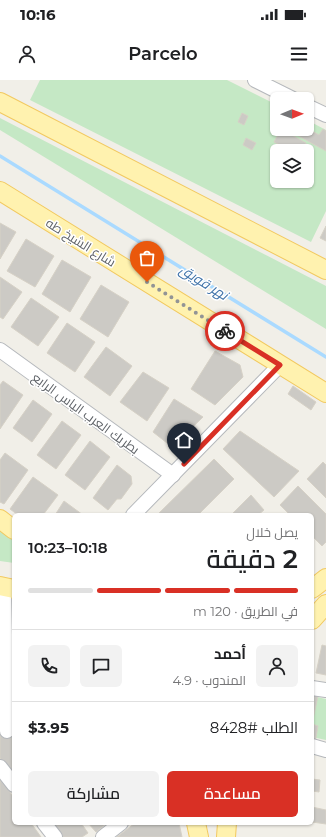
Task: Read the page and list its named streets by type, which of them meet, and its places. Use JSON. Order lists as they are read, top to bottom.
{
  "streets": {
    "main road": ["شارع الشيخ طه"],
    "street": ["بطريك العرب الياس الرابع"]
  },
  "water": ["نهر قويق"],
  "north": "right",
  "page": {
    "status": "10:16",
    "header": "Parcelo",
    "heading": ["2 دقيقة", "يصل خلال", "10:18–10:23"],
    "panel": [
      "أحمد",
      "المندوب · 4.9",
      "الطلب #8428",
      "$3.95"
    ],
    "bar": "في الطريق · 120 m",
    "buttons": ["مساعدة", "مشاركة"]
  }
}
